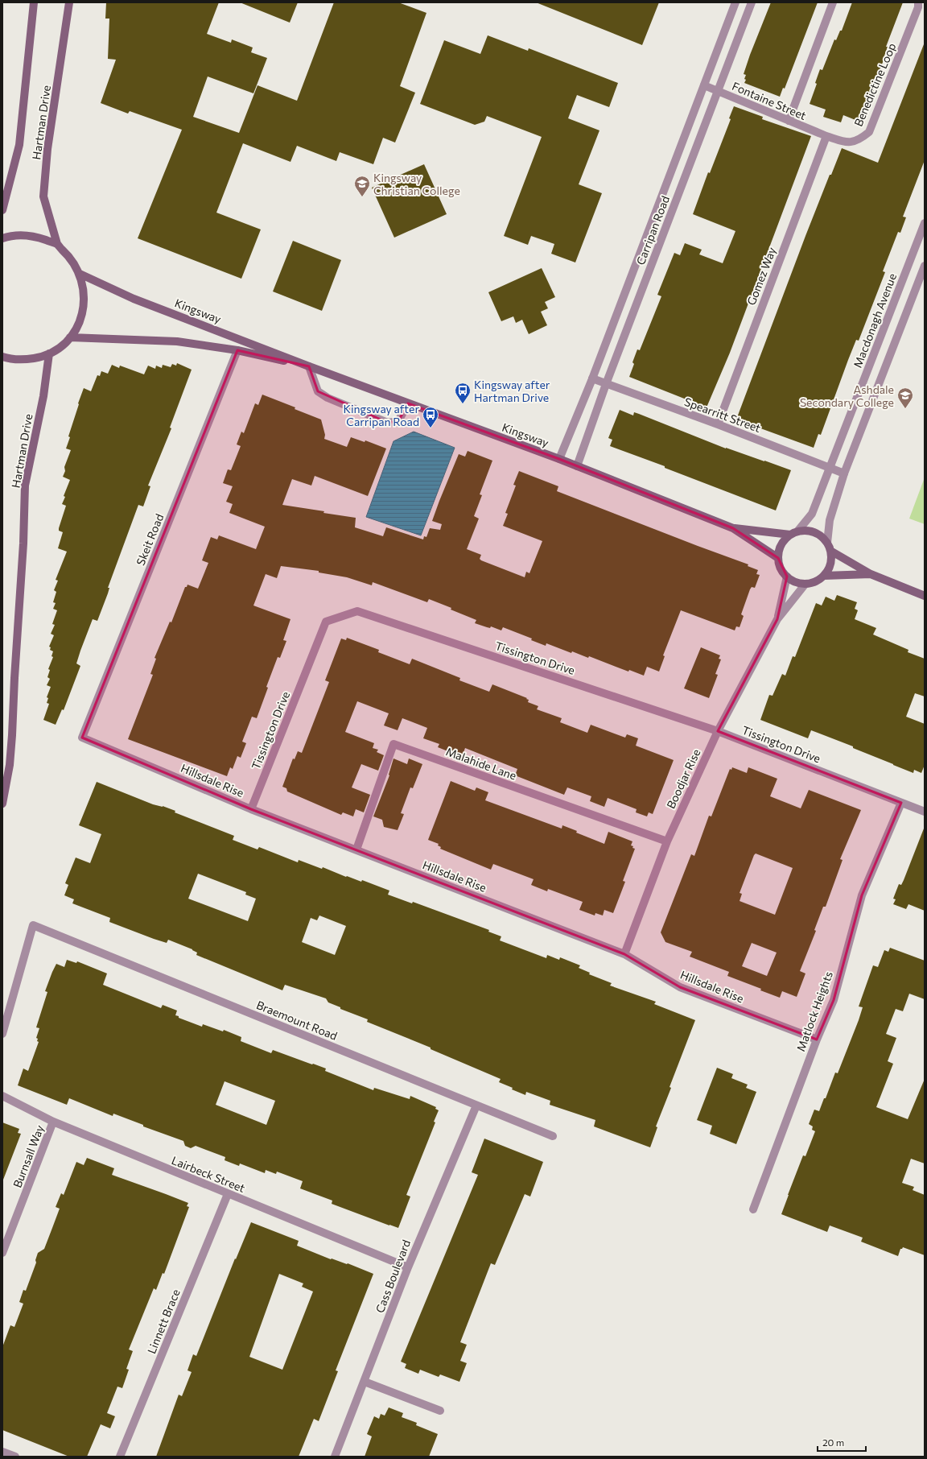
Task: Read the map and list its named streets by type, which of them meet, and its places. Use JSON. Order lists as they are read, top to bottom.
{
  "streets": {
    "main road": ["Hartman Drive", "Kingsway"],
    "street": [
      "Benedictine Loop",
      "Fontaine Street",
      "Carripan Road",
      "Gomez Way",
      "Macdonagh Avenue",
      "Spearritt Street",
      "Skeit Road",
      "Tissington Drive",
      "Malahide Lane",
      "Boodjar Rise",
      "Hillsdale Rise",
      "Matlock Heights",
      "Braemount Road",
      "Burnsall Way",
      "Lairbeck Street",
      "Cass Boulevard",
      "Linnett Brace"
    ]
  },
  "crossings": [
    ["Benedictine Loop", "Fontaine Street"],
    ["Benedictine Loop", "Gomez Way"],
    ["Fontaine Street", "Carripan Road"],
    ["Fontaine Street", "Gomez Way"],
    ["Carripan Road", "Kingsway"],
    ["Carripan Road", "Spearritt Street"],
    ["Gomez Way", "Spearritt Street"],
    ["Kingsway", "Macdonagh Avenue"],
    ["Kingsway", "Skeit Road"],
    ["Kingsway", "Boodjar Rise"],
    ["Macdonagh Avenue", "Spearritt Street"],
    ["Macdonagh Avenue", "Boodjar Rise"],
    ["Skeit Road", "Hillsdale Rise"],
    ["Tissington Drive", "Boodjar Rise"],
    ["Tissington Drive", "Hillsdale Rise"],
    ["Tissington Drive", "Matlock Heights"],
    ["Malahide Lane", "Boodjar Rise"],
    ["Malahide Lane", "Hillsdale Rise"],
    ["Boodjar Rise", "Hillsdale Rise"],
    ["Hillsdale Rise", "Matlock Heights"],
    ["Braemount Road", "Cass Boulevard"],
    ["Burnsall Way", "Lairbeck Street"],
    ["Lairbeck Street", "Cass Boulevard"],
    ["Lairbeck Street", "Linnett Brace"]
  ],
  "places": {
    "school or university": ["Kingsway Christian College", "Ashdale Secondary College"],
    "bus stop": ["Kingsway after Hartman Drive", "Kingsway after Carripan Road"]
  },
  "scale_bar": "20 m"
}
